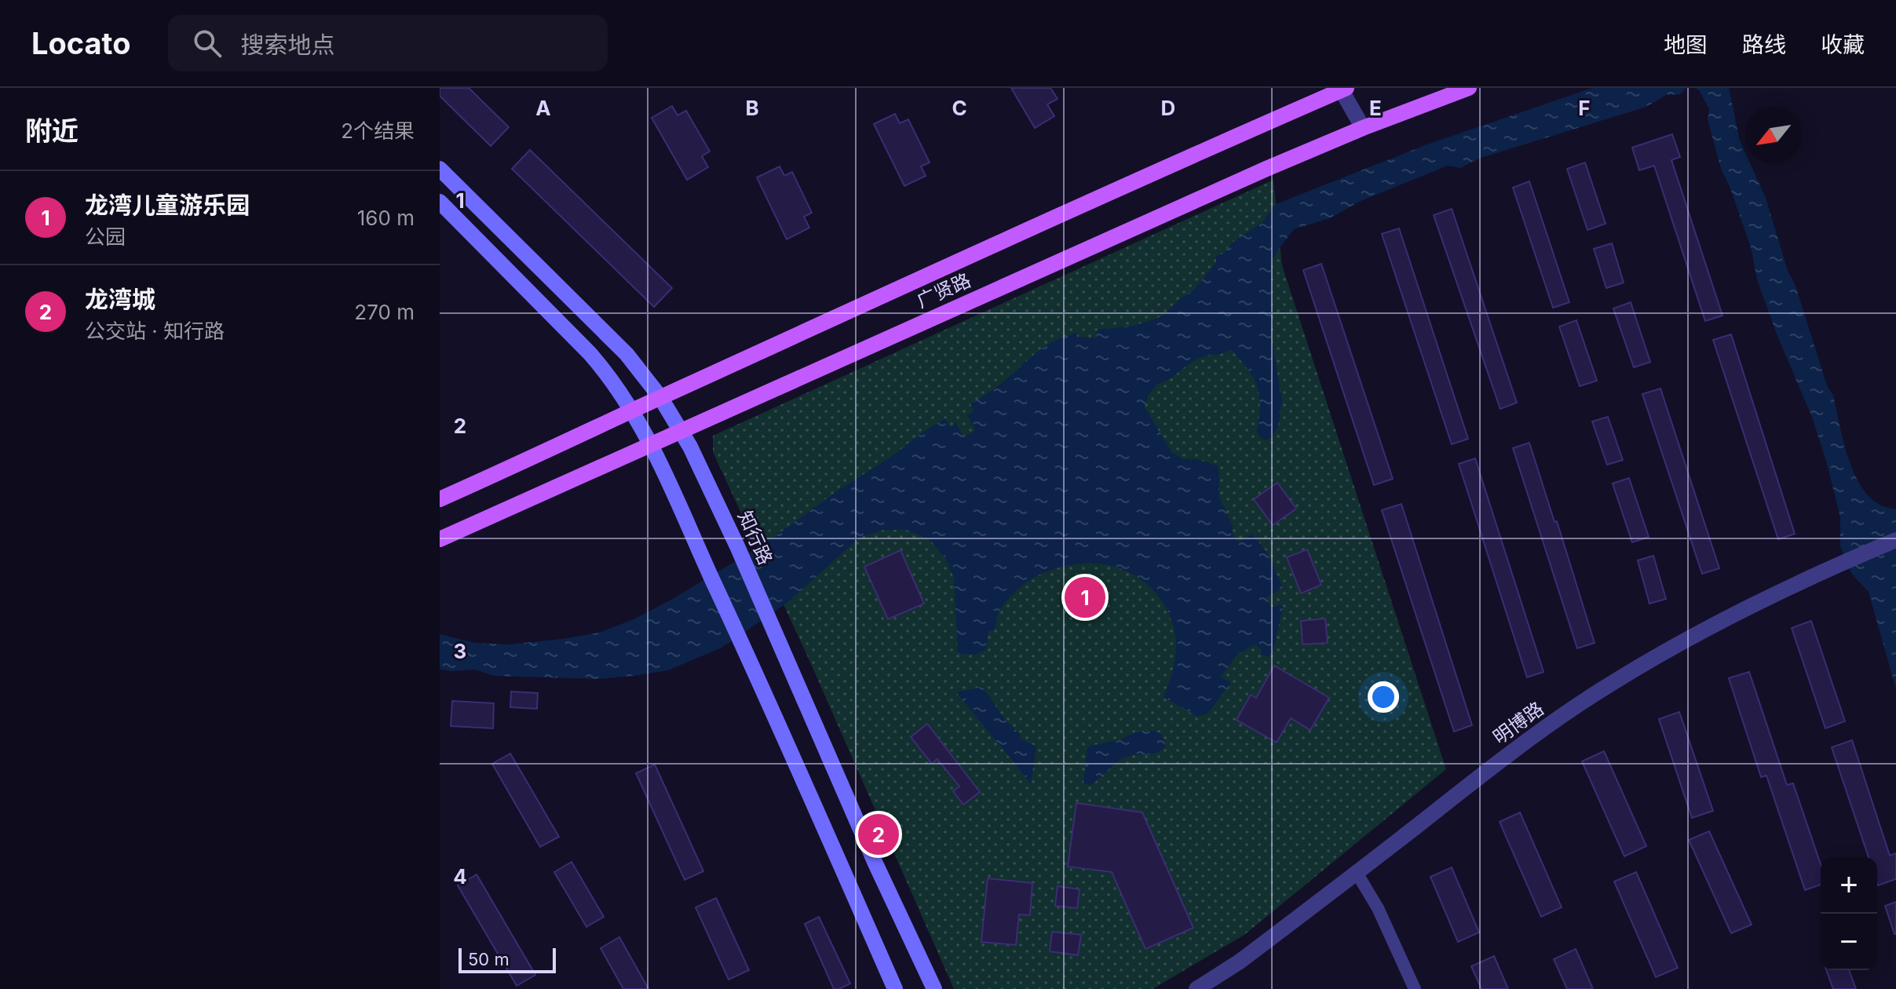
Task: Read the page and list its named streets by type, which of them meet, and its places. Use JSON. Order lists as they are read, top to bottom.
{
  "streets": {
    "main road": ["广贤路", "知行路"],
    "street": ["明博路"]
  },
  "crossings": [
    ["广贤路", "知行路"]
  ],
  "scale_bar": "50 m",
  "north": "bottom left",
  "page": {
    "header": "Locato",
    "search": "搜索地点",
    "nav": ["地图", "路线", "收藏"],
    "heading": ["附近", "2个结果"],
    "list": [
      {
        "mark": "1",
        "name": "龙湾儿童游乐园",
        "note": "公园",
        "value": "160 m"
      },
      {
        "mark": "2",
        "name": "龙湾城",
        "note": "公交站 · 知行路",
        "value": "270 m"
      }
    ],
    "pins": ["1", "2"],
    "map_buttons": ["+", "−"],
    "scale": "50 m"
  },
  "grid": {
    "columns": [
      "A",
      "B",
      "C",
      "D",
      "E",
      "F"
    ],
    "rows": [
      "1",
      "2",
      "3",
      "4"
    ]
  }
}
